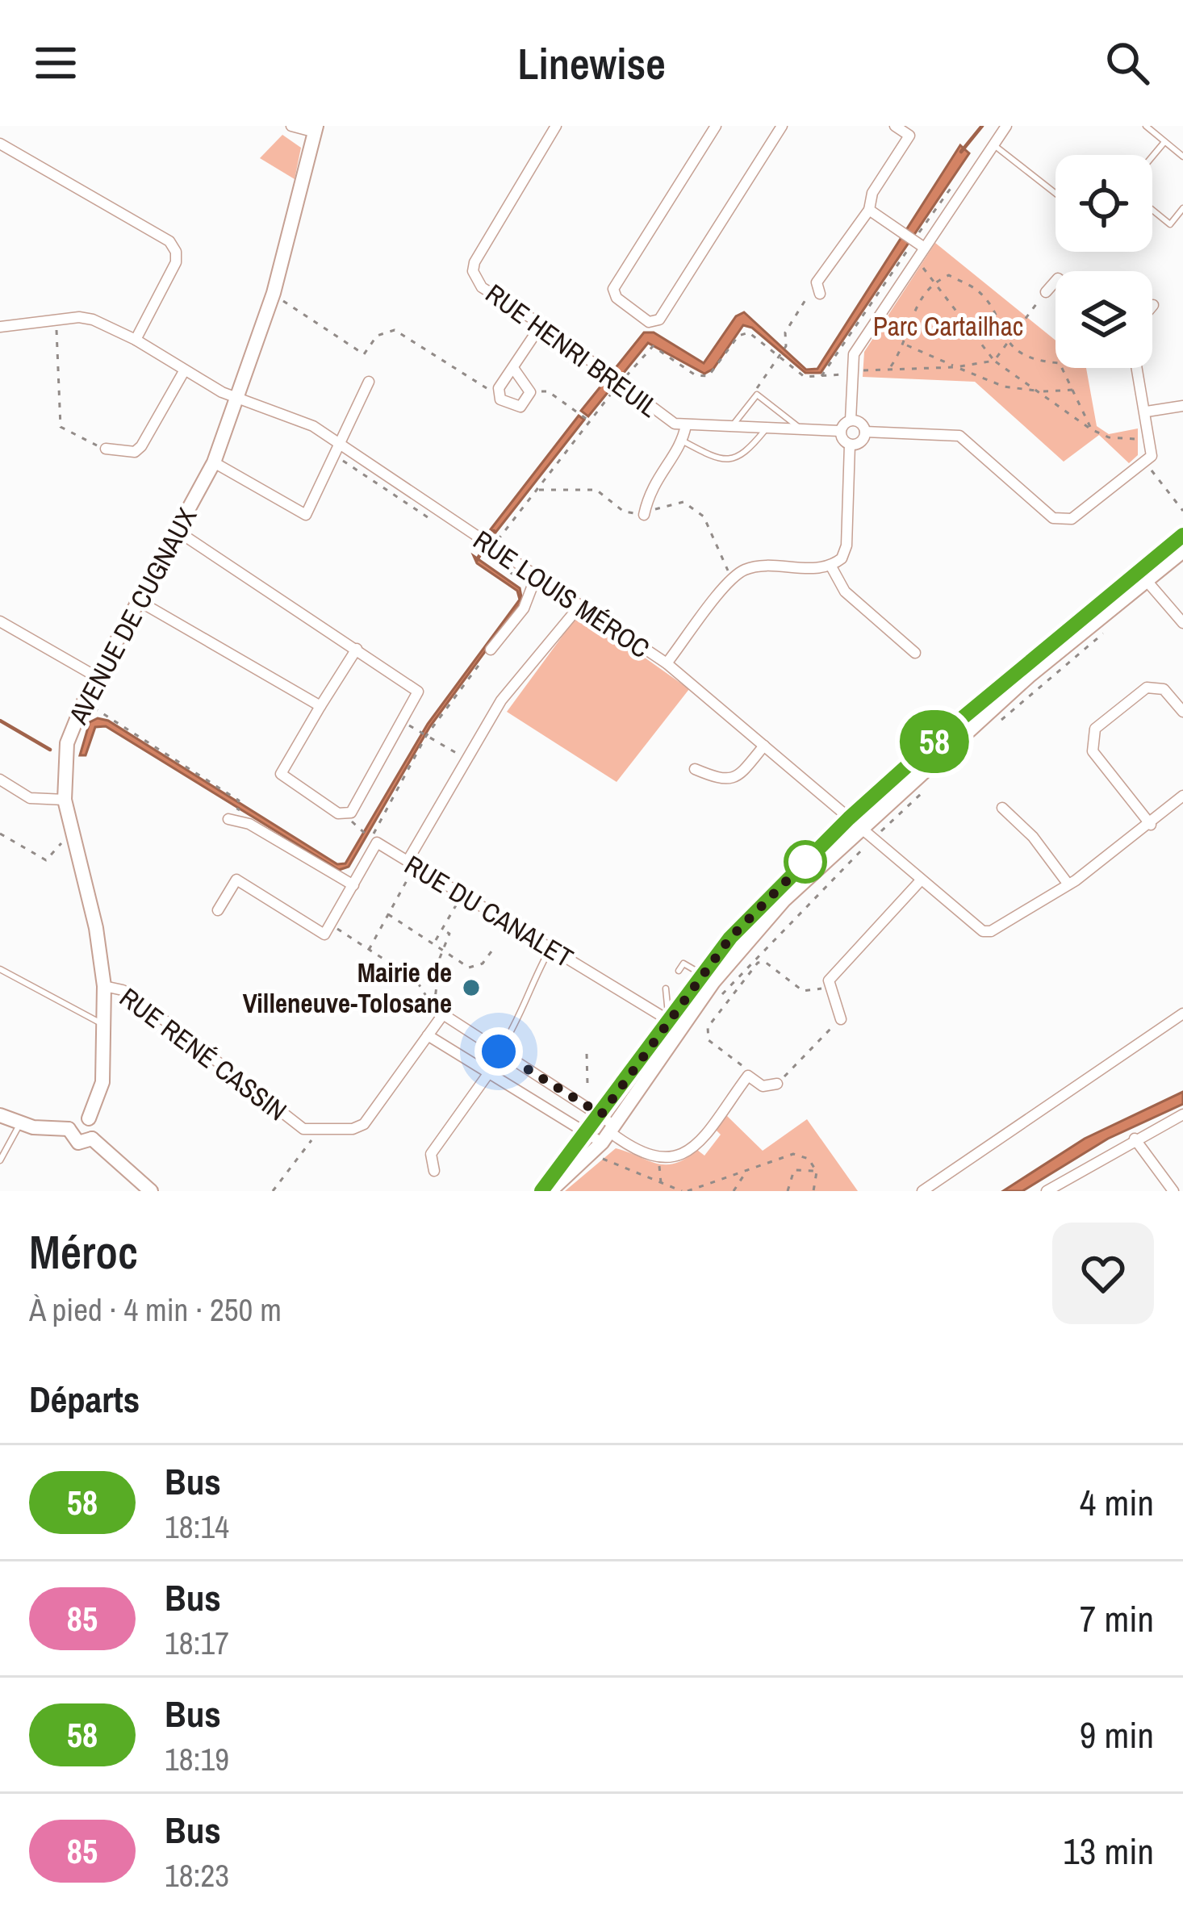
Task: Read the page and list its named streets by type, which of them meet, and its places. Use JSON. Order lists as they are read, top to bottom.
{
  "streets": {
    "street": [
      "RUE HENRI BREUIL",
      "RUE LOUIS MÉROC",
      "AVENUE DE CUGNAUX",
      "RUE DU CANALET",
      "RUE RENÉ CASSIN"
    ]
  },
  "crossings": [
    ["RUE LOUIS MÉROC", "AVENUE DE CUGNAUX"],
    ["AVENUE DE CUGNAUX", "RUE RENÉ CASSIN"]
  ],
  "parks": ["Parc Cartailhac"],
  "places": ["Mairie de Villeneuve-Tolosane"],
  "lines": ["bus line 58"],
  "page": {
    "header": "Linewise",
    "on_map": "58",
    "heading": [
      ["Méroc", "À pied · 4 min · 250 m"],
      "Départs"
    ],
    "list": [
      {
        "mark": "58",
        "name": "Bus",
        "note": "18:14",
        "value": "4 min"
      },
      {
        "mark": "85",
        "name": "Bus",
        "note": "18:17",
        "value": "7 min"
      },
      {
        "mark": "58",
        "name": "Bus",
        "note": "18:19",
        "value": "9 min"
      },
      {
        "mark": "85",
        "name": "Bus",
        "note": "18:23",
        "value": "13 min"
      }
    ]
  }
}
